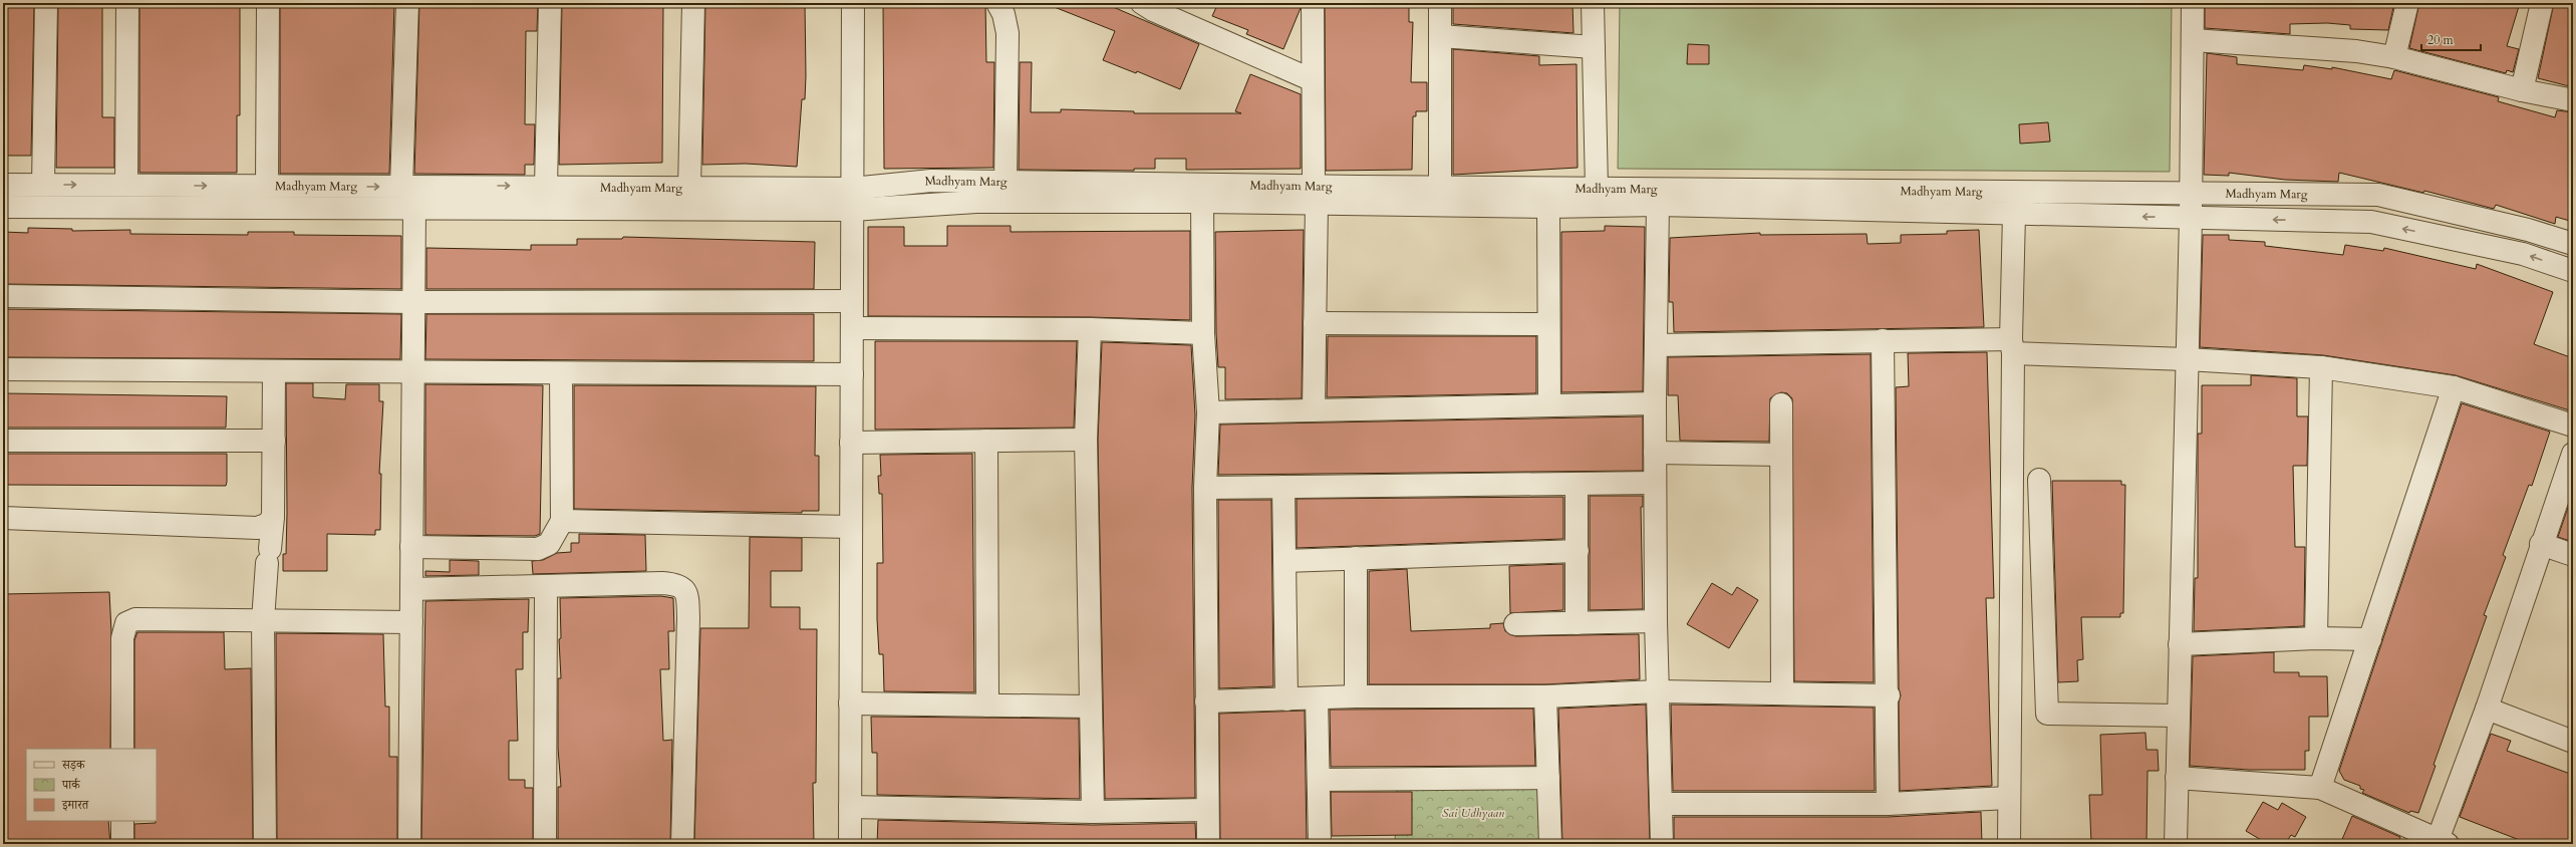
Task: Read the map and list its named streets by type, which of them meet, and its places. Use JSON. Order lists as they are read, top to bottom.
{
  "streets": {
    "street": ["Madhyam Marg"]
  },
  "parks": ["Sai Udhyaan"],
  "legend": ["सड़क", "पार्क", "इमारत"],
  "scale_bar": "20 m"
}
